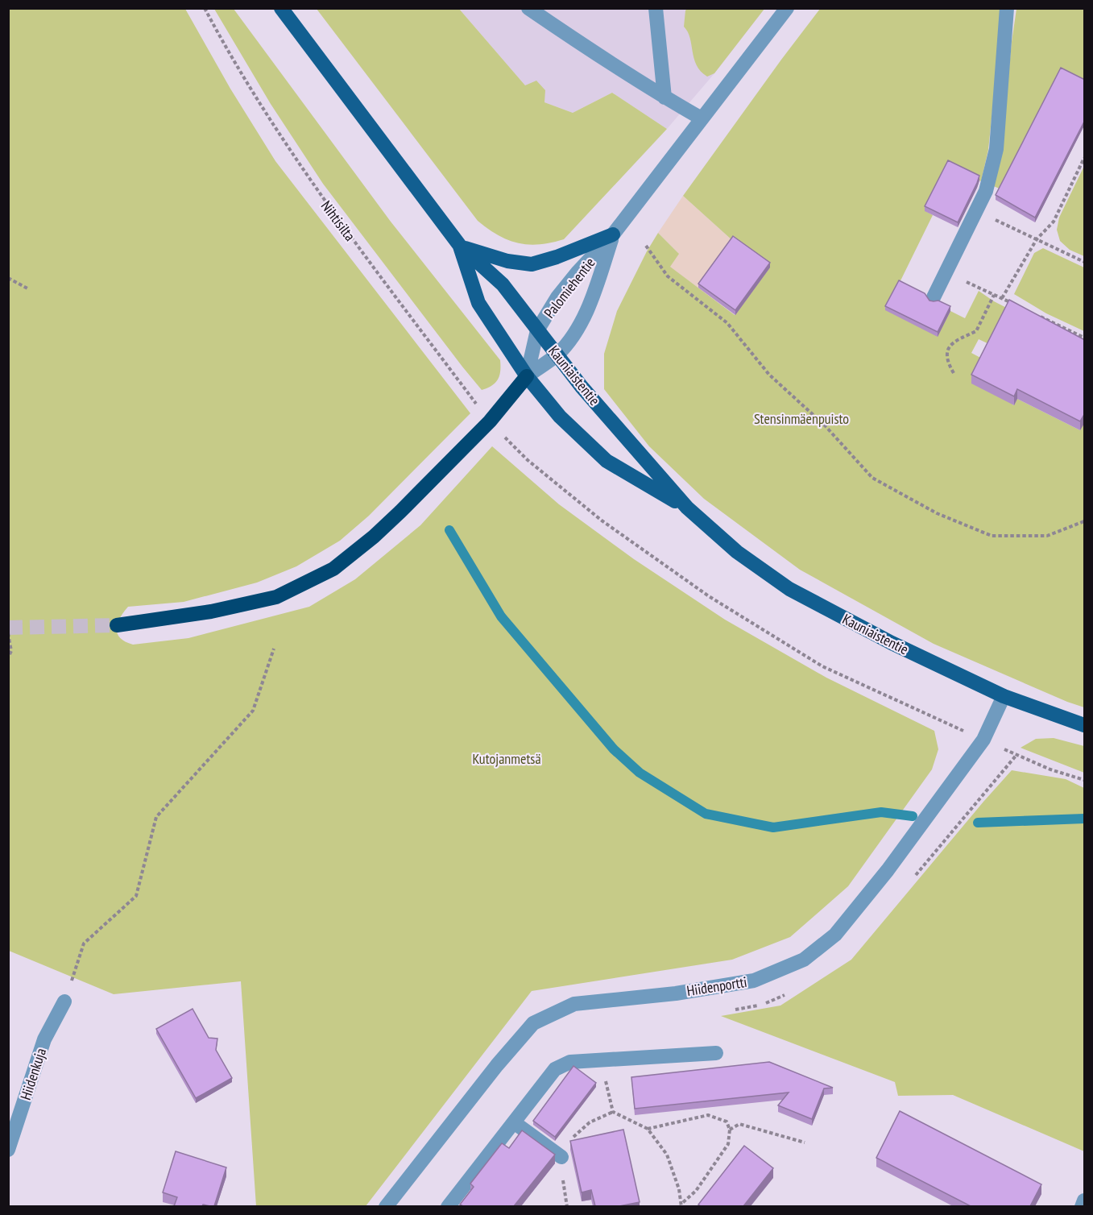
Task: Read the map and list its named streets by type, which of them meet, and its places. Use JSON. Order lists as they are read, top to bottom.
{
  "streets": {
    "main road": ["Kauniaistentie"],
    "street": ["Palomiehentie", "Hiidenportti", "Hiidenkuja"],
    "path": ["Nihtisilta"]
  },
  "crossings": [
    ["Nihtisilta", "Hiidenportti"],
    ["Palomiehentie", "Kauniaistentie"],
    ["Kauniaistentie", "Hiidenportti"]
  ],
  "parks": ["Stensinmäenpuisto", "Kutojanmetsä"]
}
